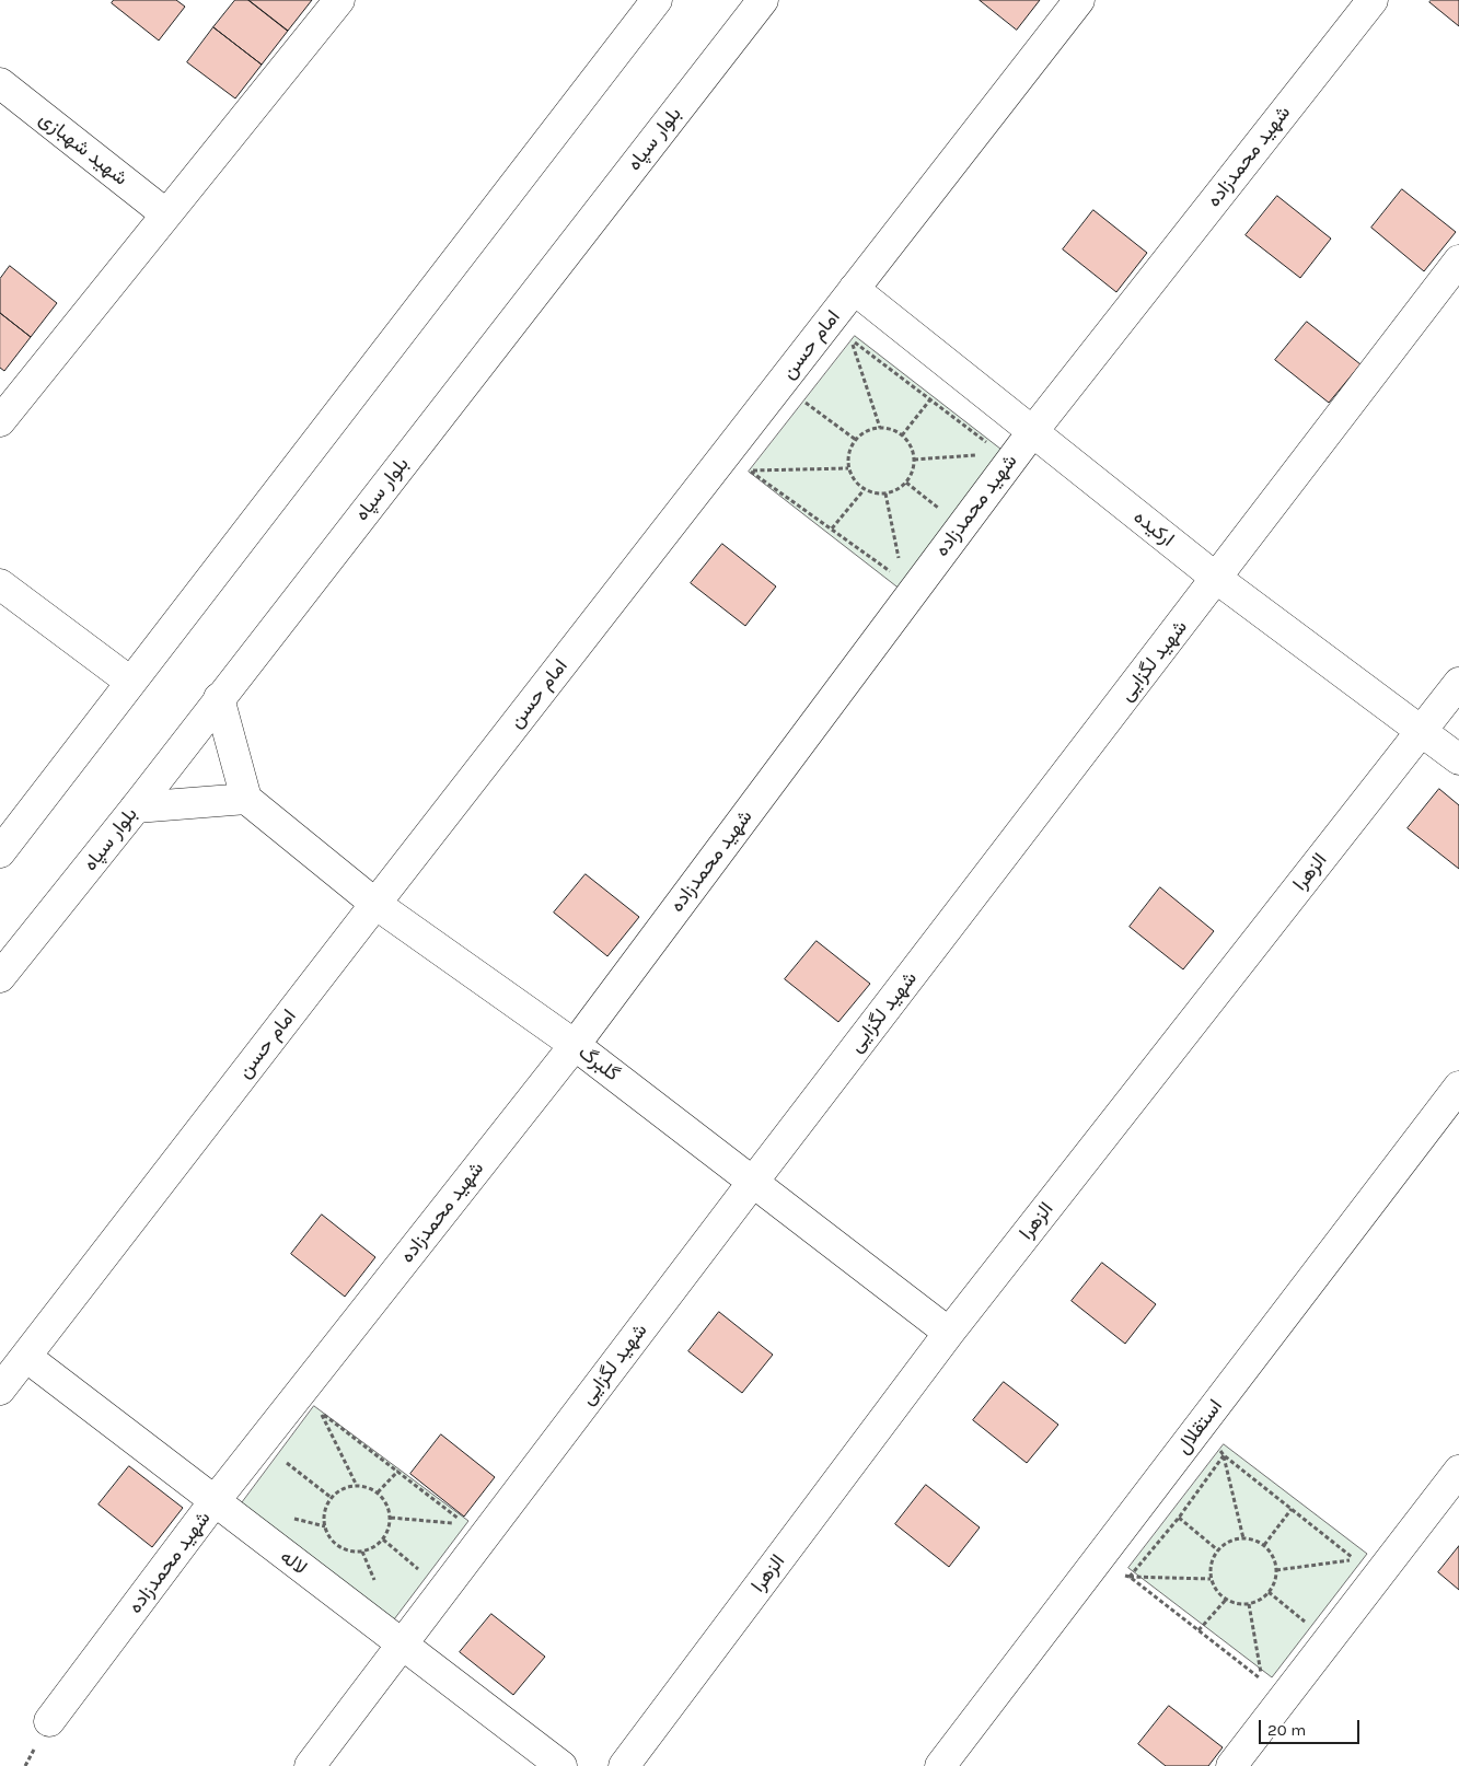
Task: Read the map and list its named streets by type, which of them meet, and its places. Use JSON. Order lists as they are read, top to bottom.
{
  "streets": {
    "street": [
      "بلوار سپاه",
      "شهید شهبازی",
      "شهید محمدزاده",
      "امام حسن",
      "ارکیده",
      "شهید لگزایی",
      "الزهرا",
      "گلبرگ",
      "استقلال",
      "لاله"
    ]
  },
  "crossings": [
    ["شهید محمدزاده", "ارکیده"],
    ["شهید محمدزاده", "گلبرگ"],
    ["شهید محمدزاده", "لاله"],
    ["امام حسن", "ارکیده"],
    ["امام حسن", "گلبرگ"],
    ["امام حسن", "لاله"],
    ["ارکیده", "شهید لگزایی"],
    ["ارکیده", "الزهرا"],
    ["شهید لگزایی", "گلبرگ"],
    ["شهید لگزایی", "لاله"],
    ["الزهرا", "گلبرگ"]
  ],
  "scale_bar": "20 m"
}
